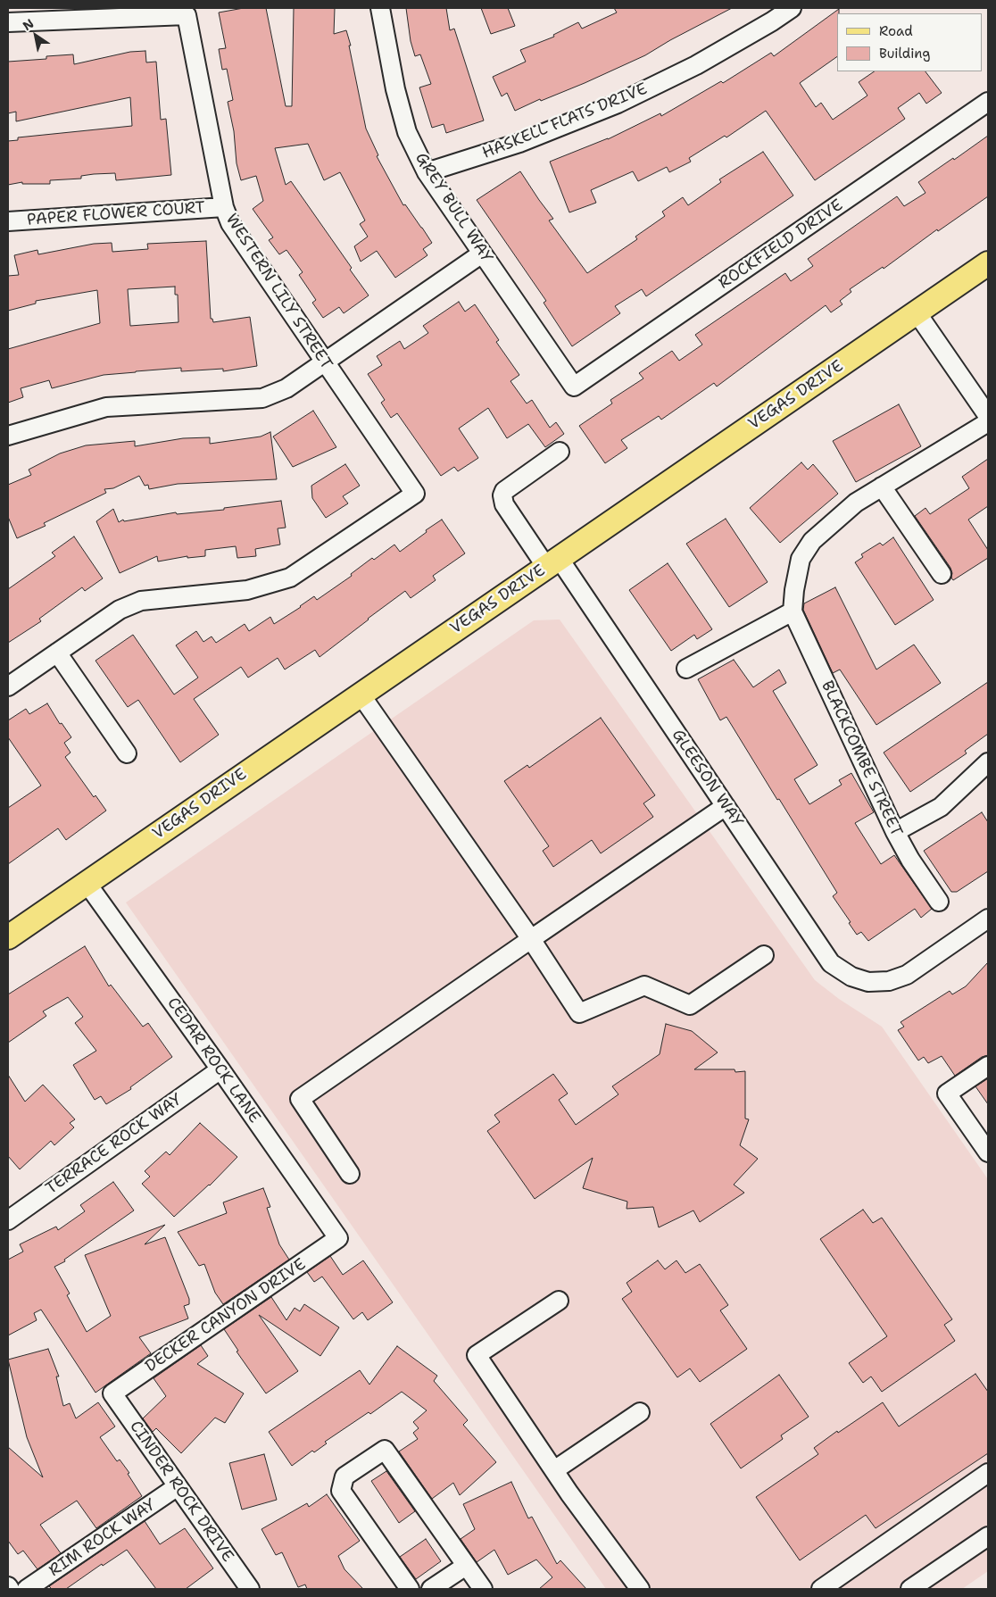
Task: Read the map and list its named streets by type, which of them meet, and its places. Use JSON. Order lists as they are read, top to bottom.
{
  "streets": {
    "main road": ["VEGAS DRIVE"],
    "street": [
      "HASKELL FLATS DRIVE",
      "GREY BULL WAY",
      "PAPER FLOWER COURT",
      "ROCKFIELD DRIVE",
      "WESTERN LILY STREET",
      "BLACKCOMBE STREET",
      "GLEESON WAY",
      "CEDAR ROCK LANE",
      "TERRACE ROCK WAY",
      "DECKER CANYON DRIVE",
      "CINDER ROCK DRIVE",
      "RIM ROCK WAY"
    ]
  },
  "crossings": [
    ["HASKELL FLATS DRIVE", "GREY BULL WAY"],
    ["GREY BULL WAY", "ROCKFIELD DRIVE"],
    ["PAPER FLOWER COURT", "WESTERN LILY STREET"],
    ["VEGAS DRIVE", "GLEESON WAY"],
    ["VEGAS DRIVE", "CEDAR ROCK LANE"],
    ["CEDAR ROCK LANE", "TERRACE ROCK WAY"],
    ["CEDAR ROCK LANE", "DECKER CANYON DRIVE"],
    ["DECKER CANYON DRIVE", "CINDER ROCK DRIVE"],
    ["CINDER ROCK DRIVE", "RIM ROCK WAY"]
  ],
  "legend": ["Road", "Building"],
  "north": "top left"
}
